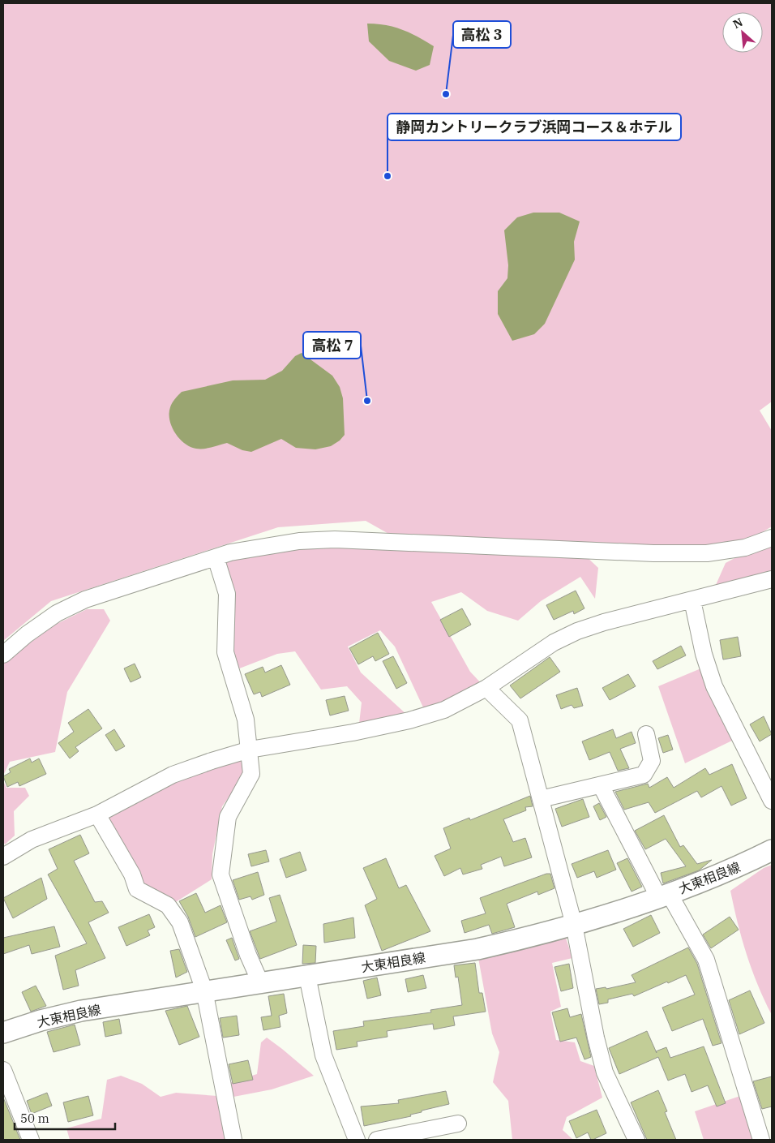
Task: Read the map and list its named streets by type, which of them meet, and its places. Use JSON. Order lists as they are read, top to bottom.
{
  "streets": {
    "main road": ["大東相良線"]
  },
  "places": ["高松 3", "静岡カントリークラブ浜岡コース＆ホテル", "高松 7"],
  "scale_bar": "50 m",
  "north": "top left"
}
